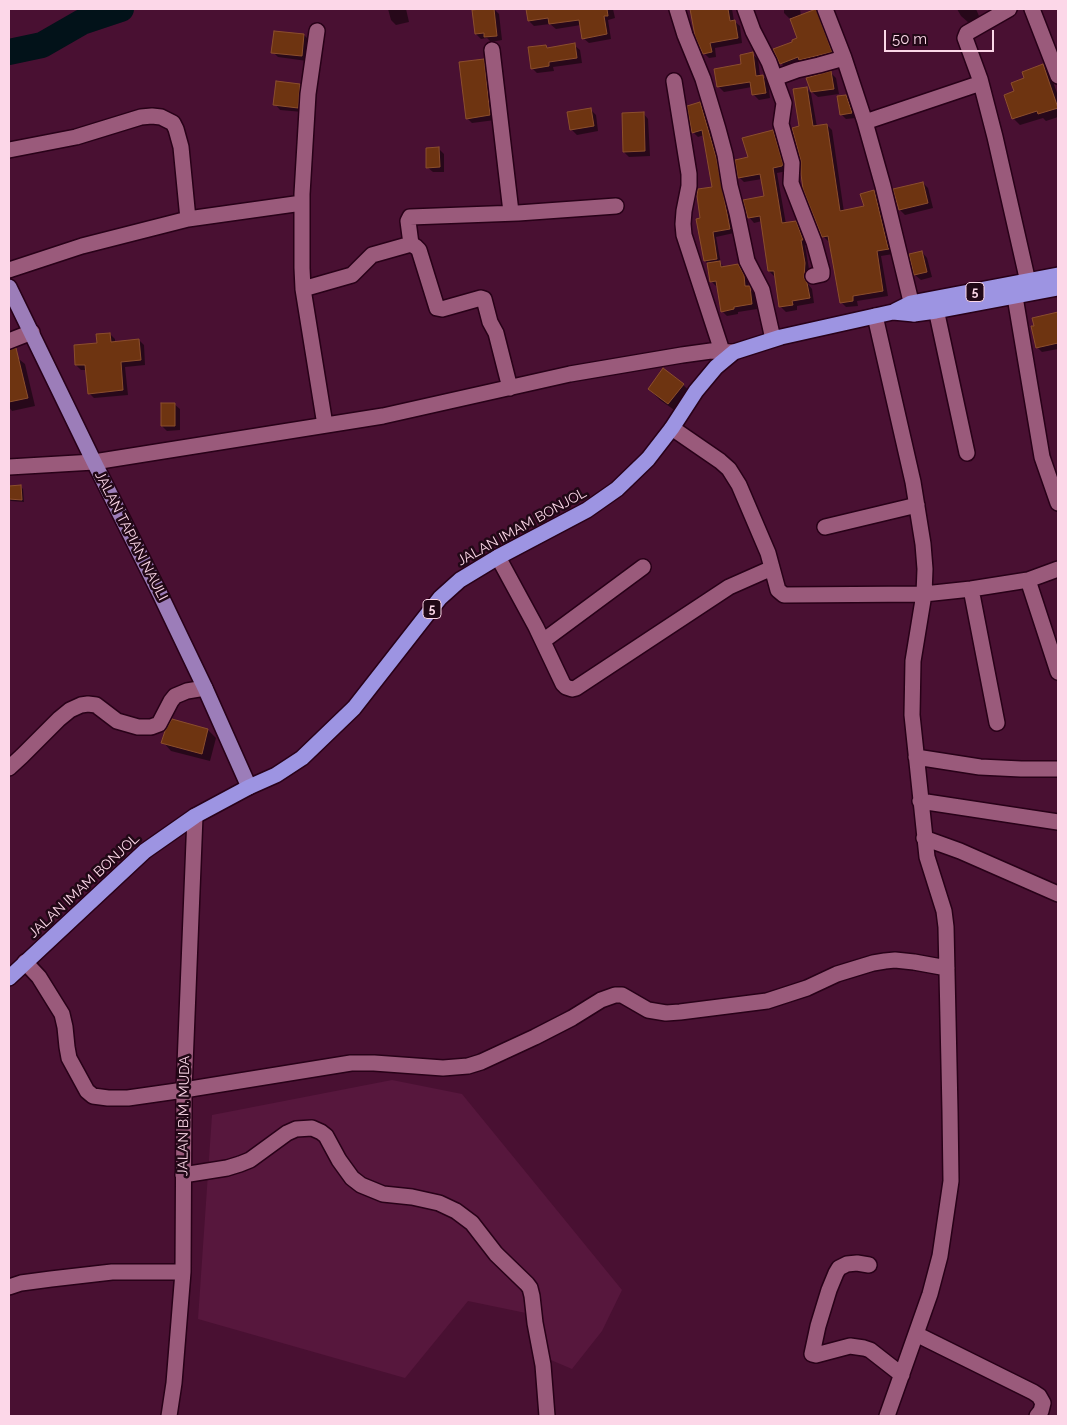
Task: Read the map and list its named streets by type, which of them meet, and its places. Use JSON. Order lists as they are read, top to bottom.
{
  "streets": {
    "highway": ["5", "JALAN IMAM BONJOL"],
    "main road": ["JALAN TAPIAN NAULI"],
    "street": ["JALAN B.M. MUDA"]
  },
  "crossings": [
    ["JALAN IMAM BONJOL", "JALAN TAPIAN NAULI"],
    ["JALAN IMAM BONJOL", "JALAN B.M. MUDA"]
  ],
  "scale_bar": "50 m"
}
